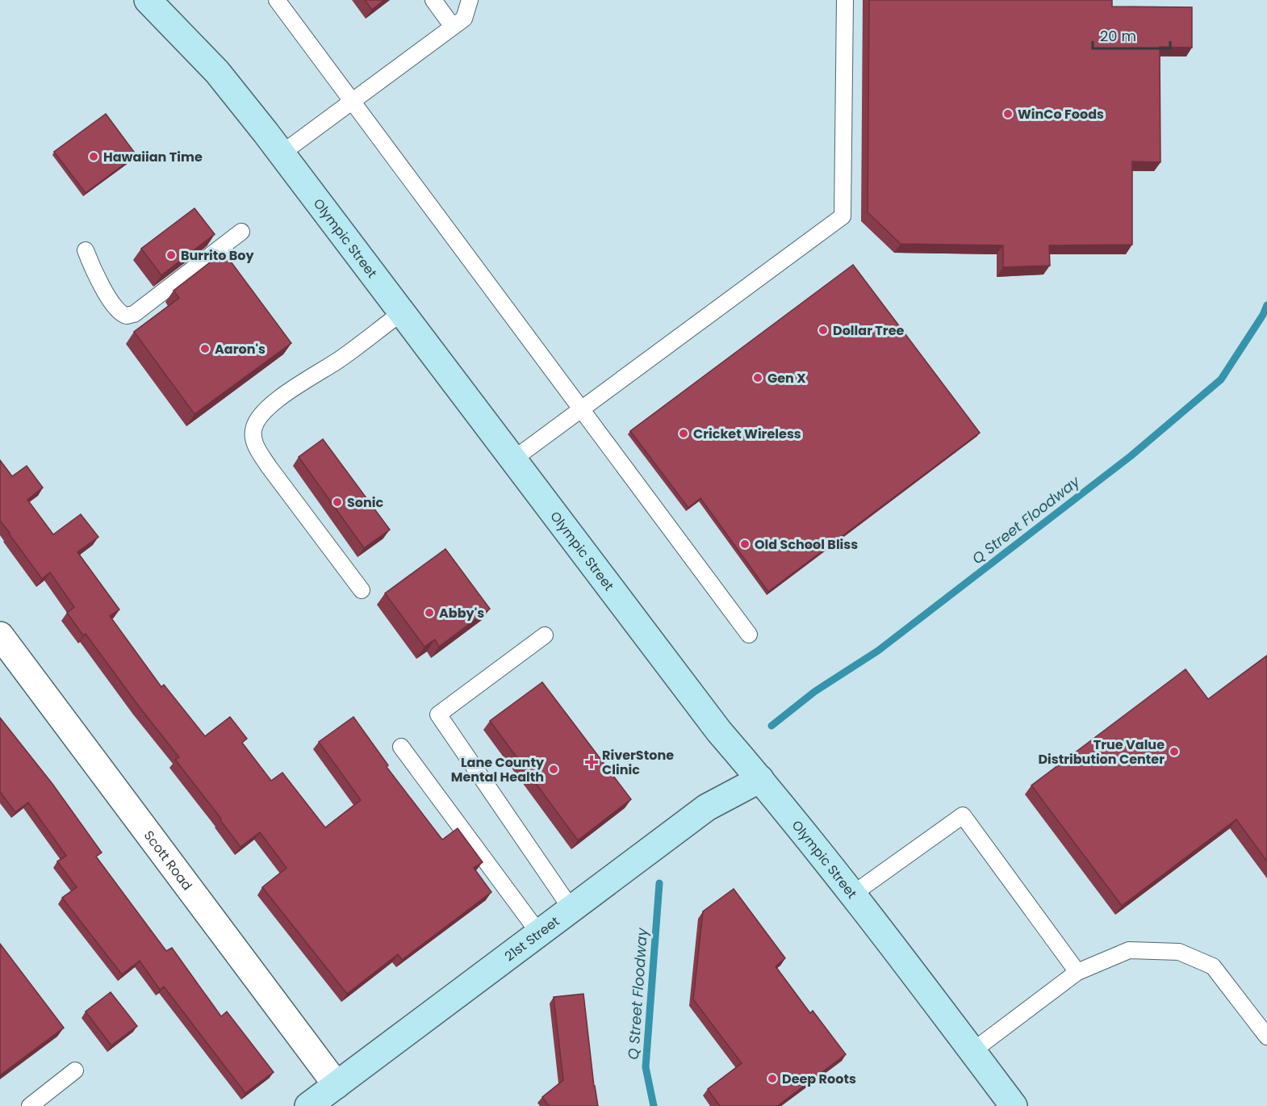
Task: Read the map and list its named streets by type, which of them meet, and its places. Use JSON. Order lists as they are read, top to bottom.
{
  "streets": {
    "main road": ["Olympic Street", "21st Street"],
    "street": ["Scott Road"]
  },
  "crossings": [
    ["Olympic Street", "21st Street"],
    ["Scott Road", "21st Street"]
  ],
  "water": ["Q Street Floodway"],
  "places": {
    "other": [
      "WinCo Foods",
      "Hawaiian Time",
      "Burrito Boy",
      "Dollar Tree",
      "Aaron's",
      "Gen X",
      "Cricket Wireless",
      "Sonic",
      "Old School Bliss",
      "Abby's",
      "True Value Distribution Center",
      "Lane County Mental Health",
      "Deep Roots"
    ],
    "health": ["RiverStone Clinic"]
  },
  "scale_bar": "20 m"
}
